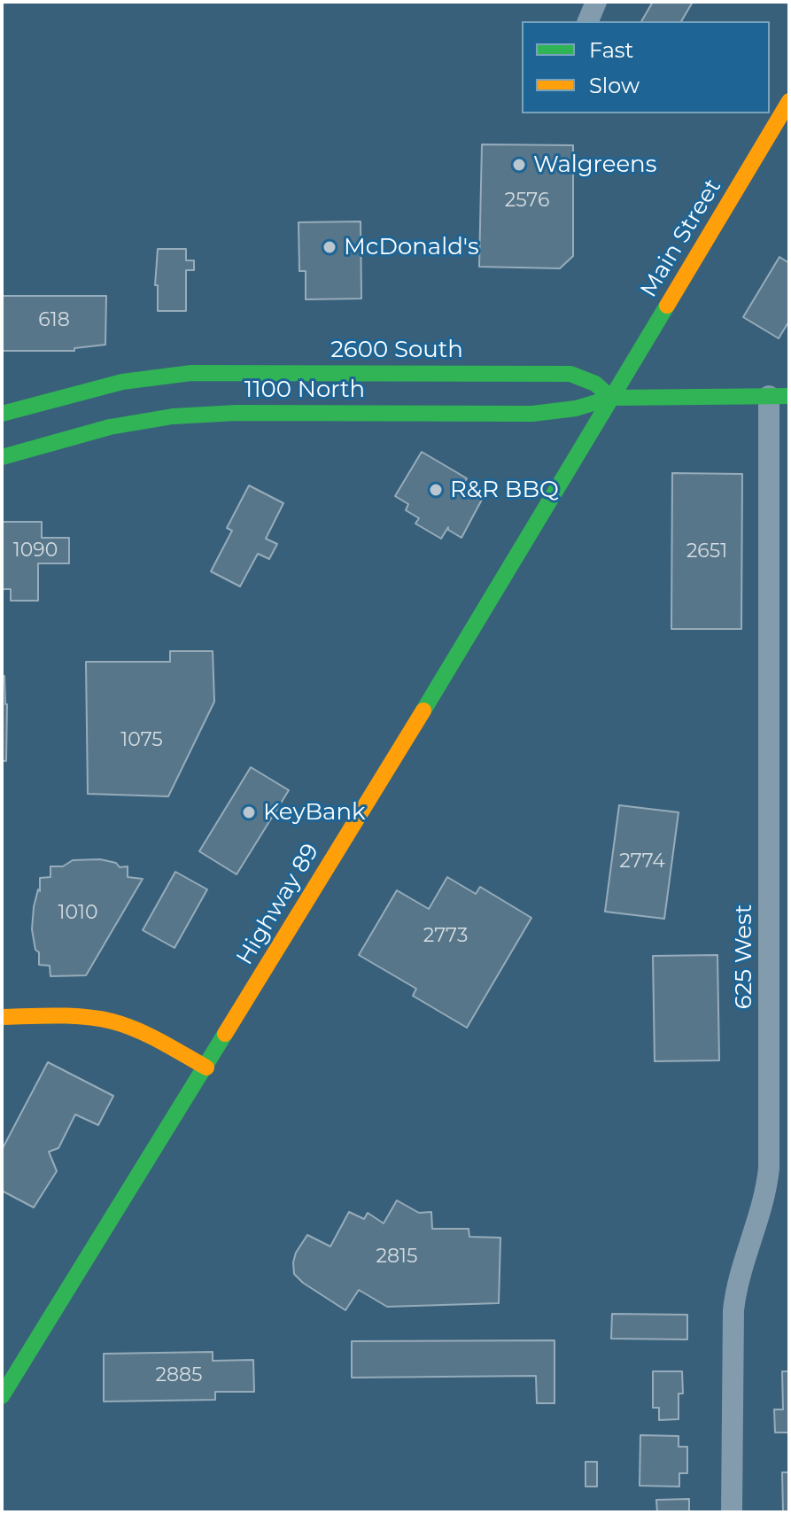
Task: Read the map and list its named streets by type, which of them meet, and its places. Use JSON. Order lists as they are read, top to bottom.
{
  "streets": {
    "main road": [
      "Main Street",
      "2600 South",
      "1100 North",
      "Highway 89"
    ],
    "street": ["625 West"]
  },
  "crossings": [
    ["Main Street", "2600 South"],
    ["Main Street", "1100 North"],
    ["Main Street", "Highway 89"],
    ["2600 South", "1100 North"],
    ["2600 South", "Highway 89"],
    ["1100 North", "Highway 89"]
  ],
  "places": [
    "Walgreens",
    "McDonald's",
    "R&R BBQ",
    "KeyBank"
  ],
  "house_numbers": [
    "2576",
    "618",
    "1090",
    "2651",
    "1075",
    "2774",
    "1010",
    "2773",
    "2815",
    "2885"
  ],
  "legend": ["Fast", "Slow"]
}
